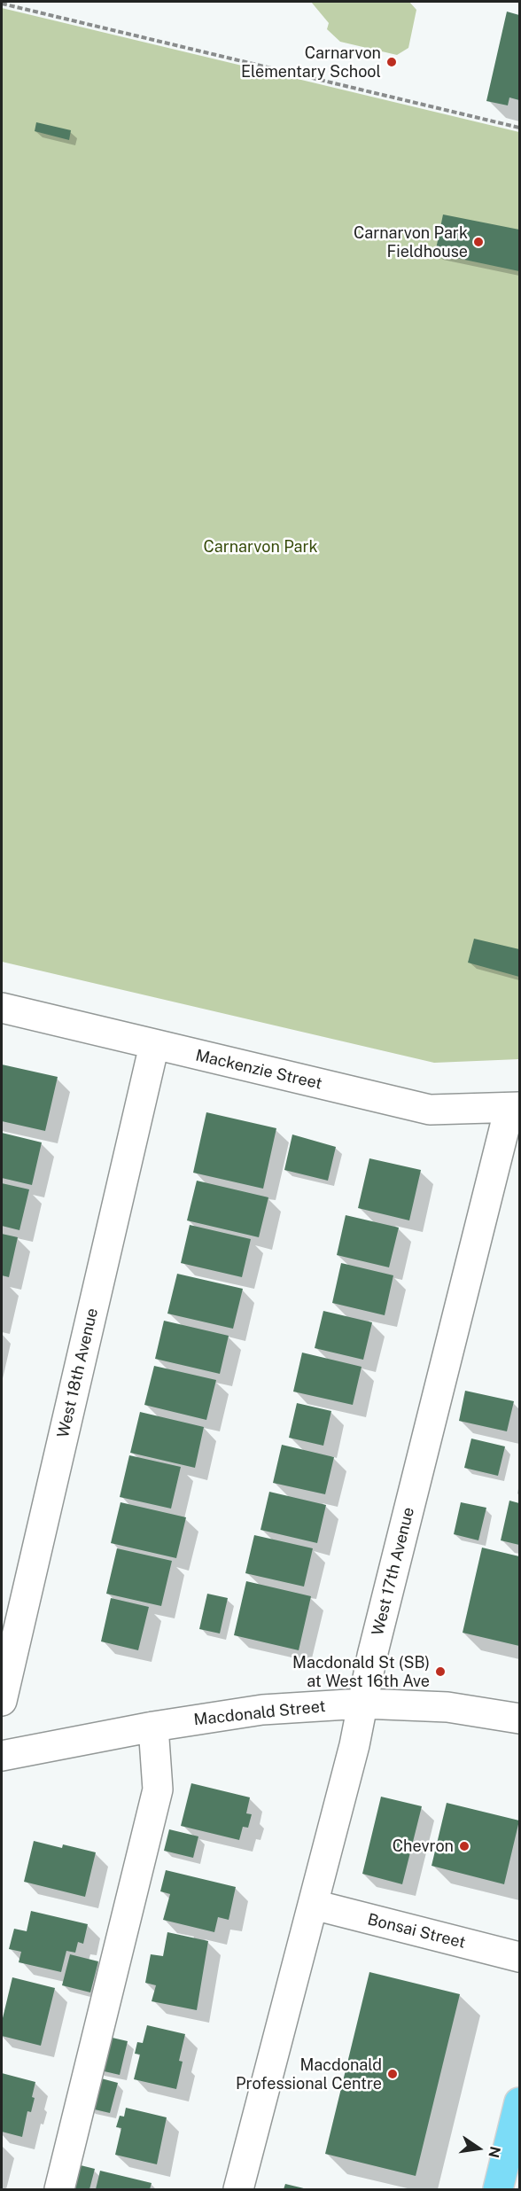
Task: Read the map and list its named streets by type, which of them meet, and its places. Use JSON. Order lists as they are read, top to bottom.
{
  "streets": {
    "street": [
      "Mackenzie Street",
      "West 18th Avenue",
      "West 17th Avenue",
      "Macdonald Street",
      "Bonsai Street"
    ]
  },
  "crossings": [
    ["Mackenzie Street", "West 18th Avenue"],
    ["Mackenzie Street", "West 17th Avenue"],
    ["West 17th Avenue", "Macdonald Street"],
    ["West 17th Avenue", "Bonsai Street"]
  ],
  "parks": ["Carnarvon Park"],
  "places": [
    "Carnarvon Elementary School",
    "Carnarvon Park Fieldhouse",
    "Macdonald St (SB) at West 16th Ave",
    "Chevron",
    "Macdonald Professional Centre"
  ],
  "north": "right"
}
